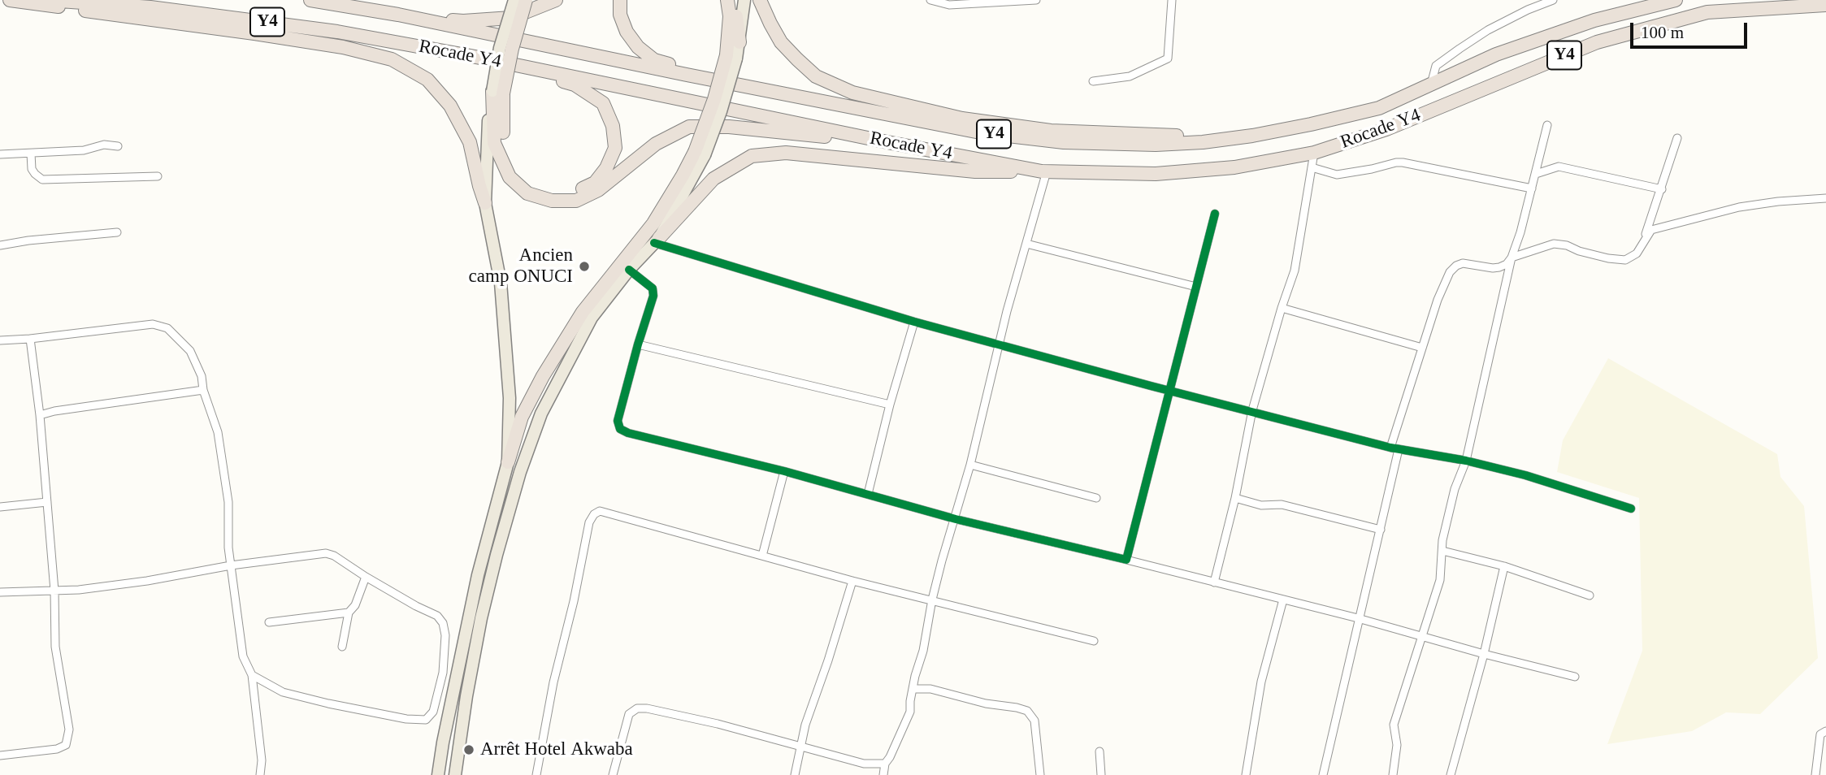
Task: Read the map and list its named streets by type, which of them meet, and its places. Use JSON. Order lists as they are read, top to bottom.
{
  "streets": {
    "highway": ["Y4", "Rocade Y4"]
  },
  "places": ["Ancien camp ONUCI", "Arrêt Hotel Akwaba"],
  "scale_bar": "100 m"
}
